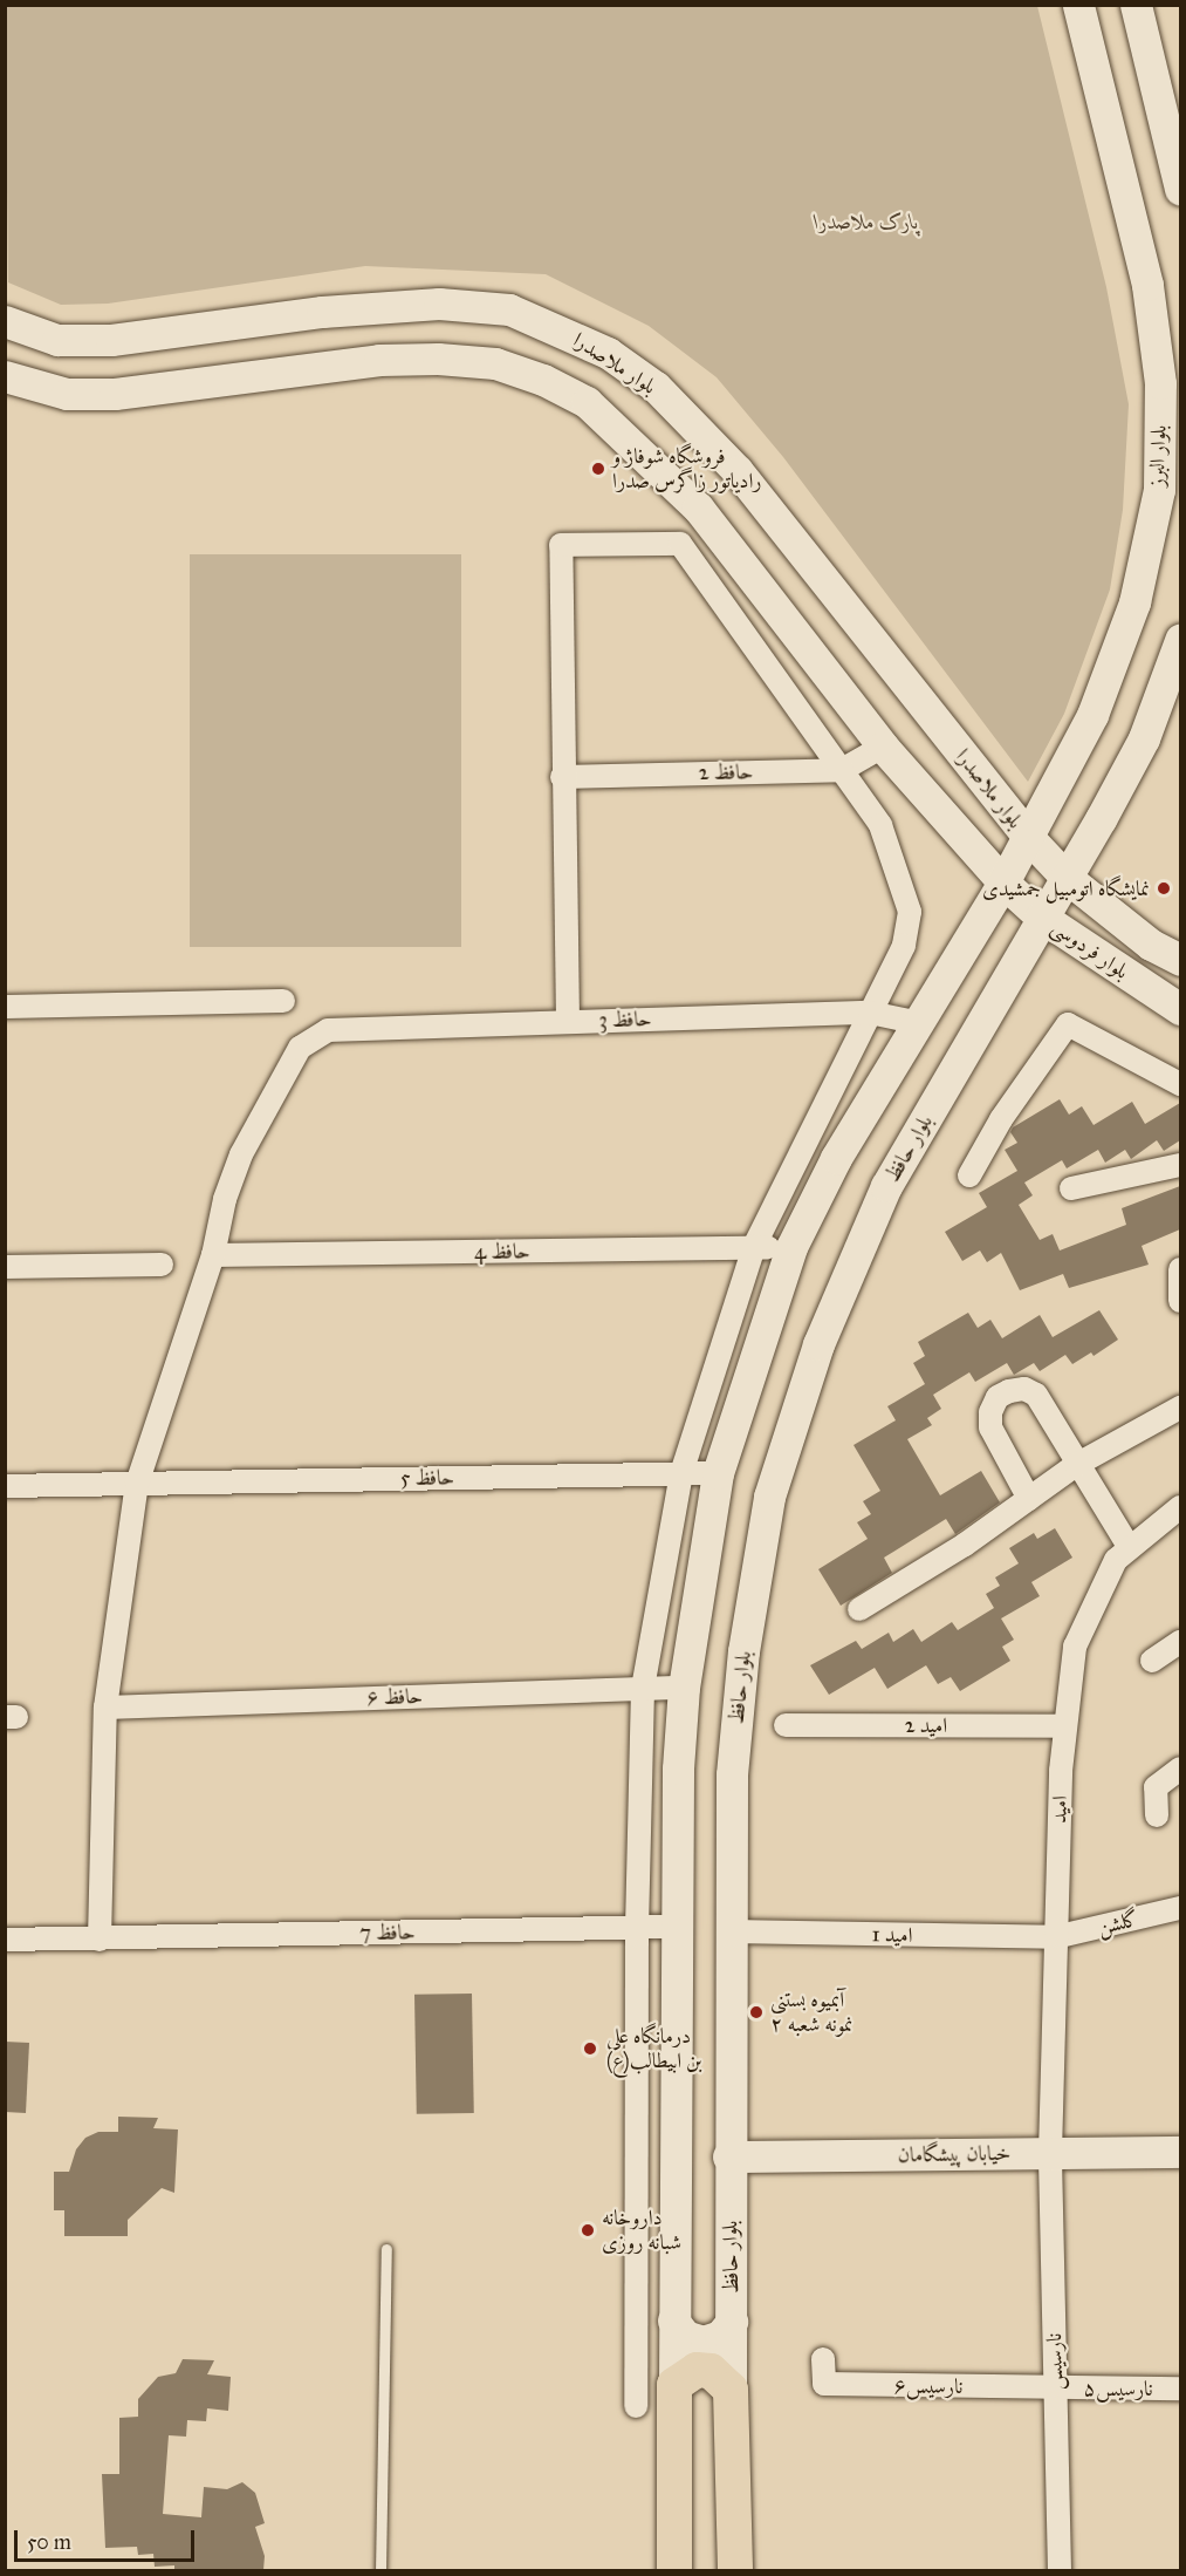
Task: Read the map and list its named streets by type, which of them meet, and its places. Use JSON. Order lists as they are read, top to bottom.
{
  "streets": {
    "main road": [
      "بلوار ملاصدرا",
      "بلوار البرز",
      "بلوار فردوسی",
      "بلوار حافظ",
      "خیابان پیشگامان"
    ],
    "street": [
      "حافظ 2",
      "حافظ 3",
      "حافظ 4",
      "حافظ 5",
      "حافظ ۶",
      "امید 2",
      "امید",
      "گلشن",
      "حافظ 7",
      "امید 1",
      "نارسیس",
      "نارسیس۶",
      "نارسیس۵"
    ]
  },
  "crossings": [
    ["بلوار ملاصدرا", "بلوار البرز"],
    ["بلوار ملاصدرا", "بلوار فردوسی"],
    ["بلوار البرز", "بلوار فردوسی"],
    ["بلوار فردوسی", "بلوار حافظ"],
    ["حافظ 3", "حافظ 4"],
    ["بلوار حافظ", "امید 1"],
    ["بلوار حافظ", "خیابان پیشگامان"],
    ["امید 2", "امید"],
    ["امید", "گلشن"],
    ["امید", "امید 1"],
    ["امید", "خیابان پیشگامان"],
    ["امید", "نارسیس"],
    ["گلشن", "امید 1"],
    ["خیابان پیشگامان", "نارسیس"],
    ["نارسیس", "نارسیس۶"],
    ["نارسیس", "نارسیس۵"],
    ["نارسیس۶", "نارسیس۵"]
  ],
  "parks": ["پارک ملاصدرا"],
  "places": [
    "فروشگاه شوفاژ و رادیاتور زاگرس صدرا",
    "نمایشگاه اتومبیل جمشیدی",
    "آبمیوه بستنی نمونه شعبه ۲",
    "درمانگاه علی بن ابیطالب(ع)",
    "داروخانه شبانه روزی"
  ],
  "scale_bar": "50 m"
}
